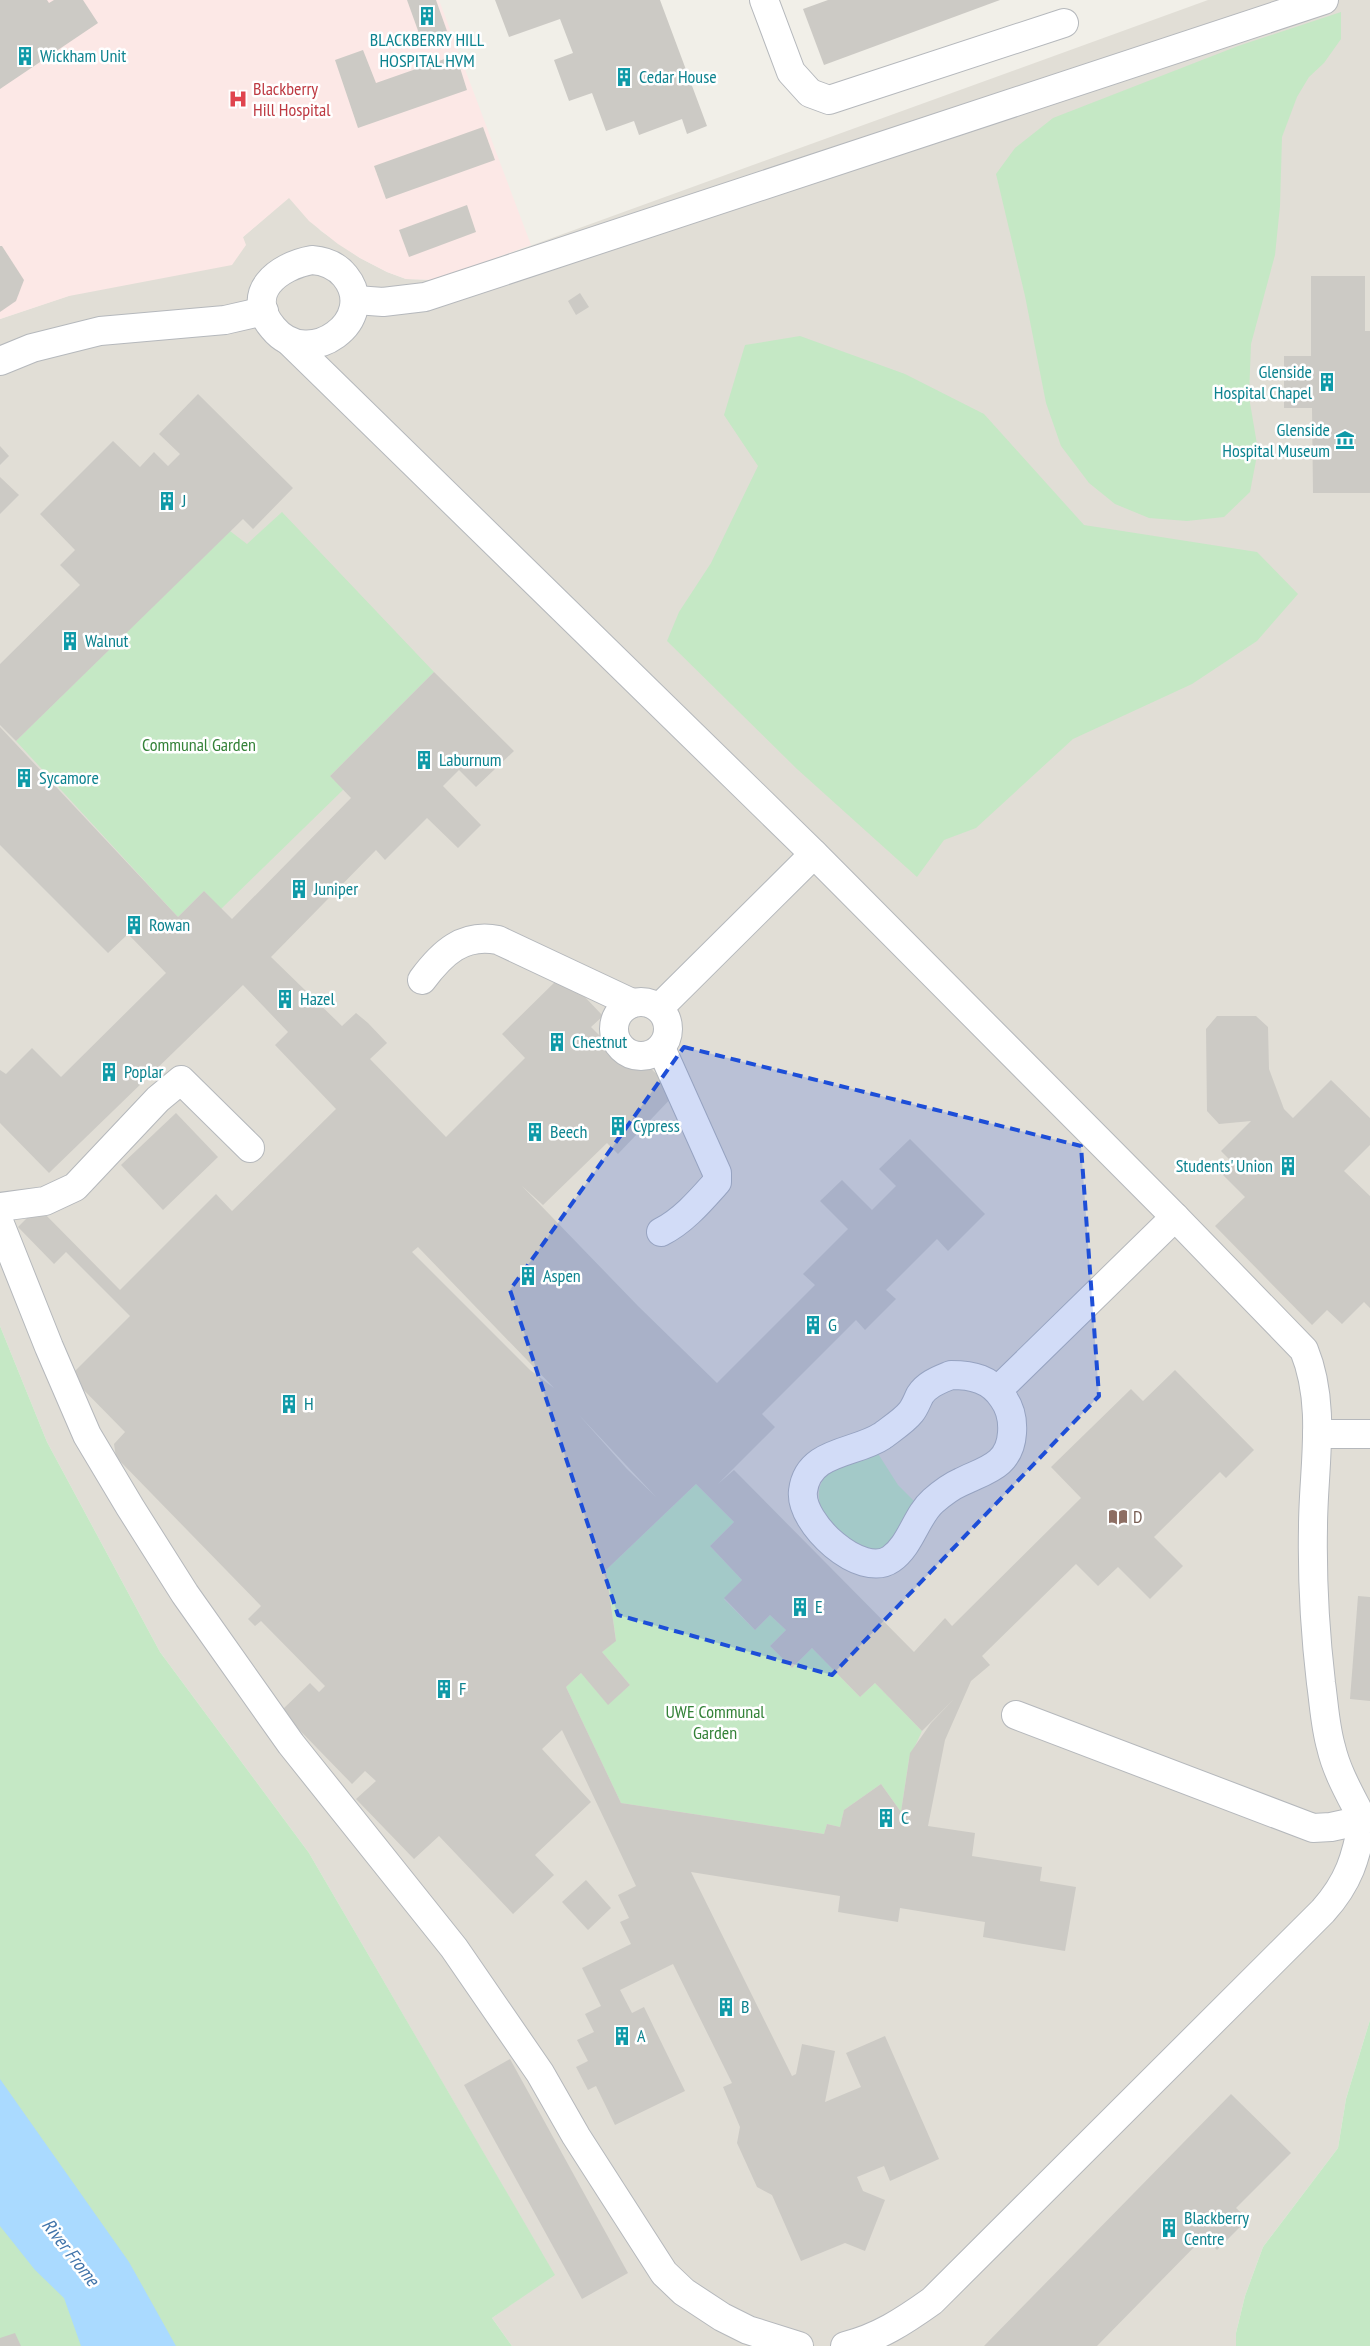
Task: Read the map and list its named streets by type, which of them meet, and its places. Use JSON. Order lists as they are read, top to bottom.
{
  "water": ["River Frome"],
  "parks": ["Communal Garden", "UWE Communal Garden"],
  "places": {
    "building": [
      "BLACKBERRY HILL HOSPITAL HVM",
      "Wickham Unit",
      "Cedar House",
      "Glenside Hospital Chapel",
      "J",
      "Walnut",
      "Laburnum",
      "Sycamore",
      "Juniper",
      "Rowan",
      "Hazel",
      "Chestnut",
      "Poplar",
      "Cypress",
      "Beech",
      "Students' Union",
      "Aspen",
      "G",
      "H",
      "E",
      "F",
      "C",
      "B",
      "A",
      "Blackberry Centre"
    ],
    "hospital": ["Blackberry Hill Hospital"],
    "museum": ["Glenside Hospital Museum"],
    "library": ["D"]
  }
}
